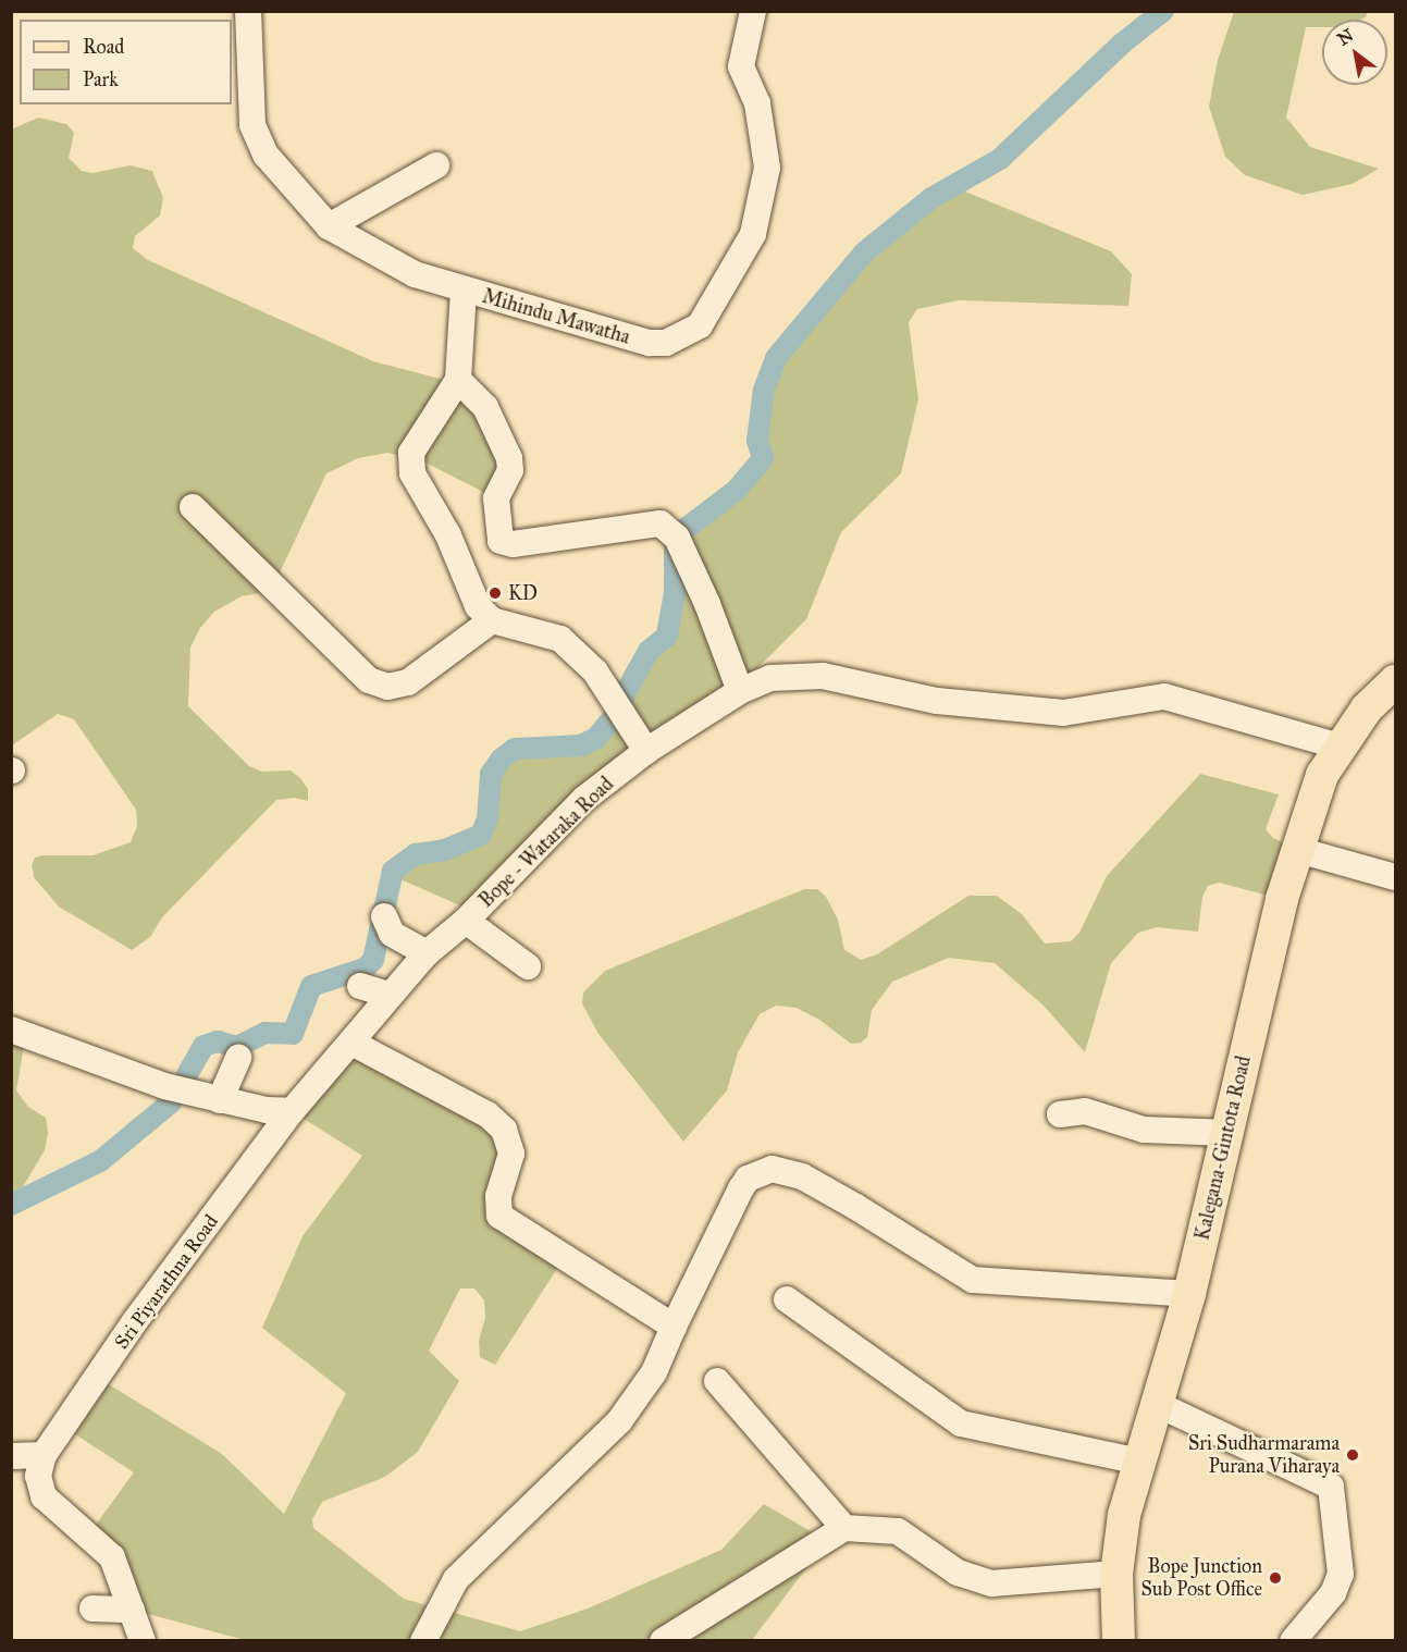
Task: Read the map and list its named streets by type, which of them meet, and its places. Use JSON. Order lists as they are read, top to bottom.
{
  "streets": {
    "main road": ["Kalegana-Gintota Road"],
    "street": ["Mihindu Mawatha", "Bope - Wataraka Road", "Sri Piyarathna Road"]
  },
  "crossings": [
    ["Bope - Wataraka Road", "Kalegana-Gintota Road"],
    ["Bope - Wataraka Road", "Sri Piyarathna Road"]
  ],
  "places": ["KD", "Sri Sudharmarama Purana Viharaya", "Bope Junction Sub Post Office"],
  "legend": ["Road", "Park"],
  "north": "top left"
}
